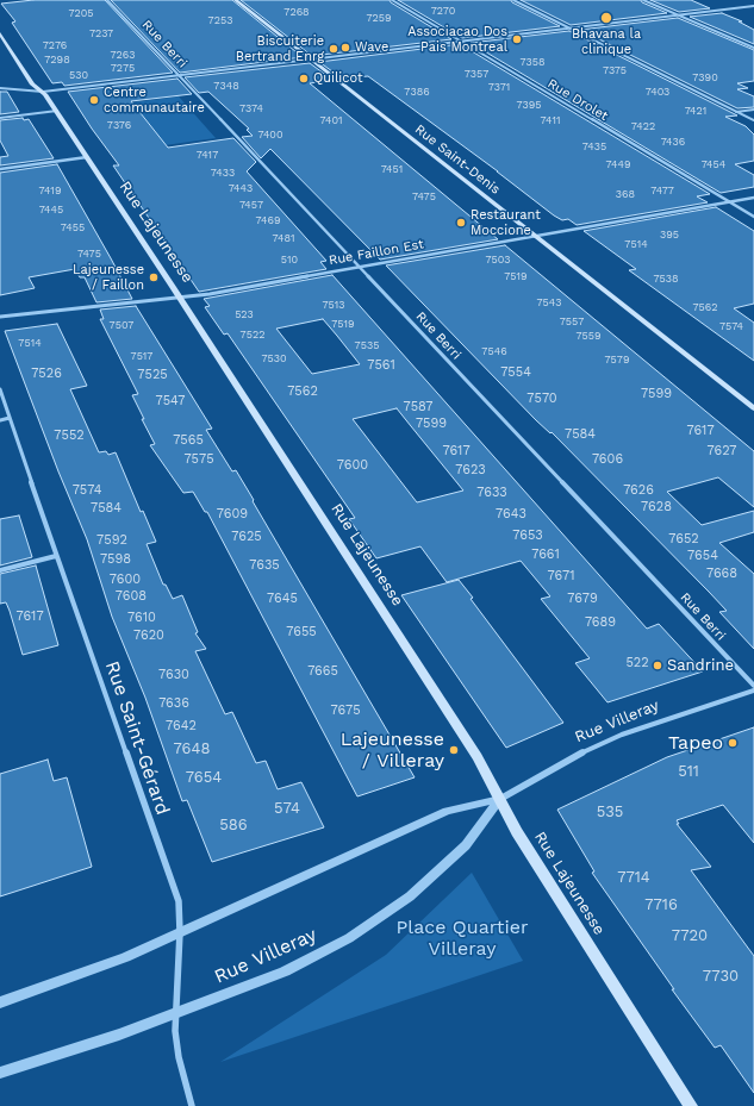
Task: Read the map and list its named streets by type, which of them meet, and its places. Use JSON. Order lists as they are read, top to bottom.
{
  "streets": {
    "main road": ["Rue Saint-Denis", "Rue Lajeunesse"],
    "street": [
      "Rue Berri",
      "Rue Drolet",
      "Rue Faillon Est",
      "Rue Villeray",
      "Rue Saint-Gérard"
    ]
  },
  "crossings": [
    ["Rue Berri", "Rue Faillon Est"],
    ["Rue Drolet", "Rue Faillon Est"],
    ["Rue Saint-Denis", "Rue Faillon Est"],
    ["Rue Lajeunesse", "Rue Faillon Est"],
    ["Rue Lajeunesse", "Rue Villeray"],
    ["Rue Villeray", "Rue Saint-Gérard"]
  ],
  "parks": ["Place Quartier Villeray"],
  "places": [
    "Bhavana la clinique",
    "Associacao Dos Pais Montreal",
    "Wave",
    "Biscuiterie Bertrand Enrg",
    "Quilicot",
    "Centre communautaire",
    "Restaurant Moccione",
    "Lajeunesse / Faillon",
    "Sandrine",
    "Tapeo",
    "Lajeunesse / Villeray"
  ],
  "house_numbers": [
    "7270",
    "7268",
    "7205",
    "7259",
    "7253",
    "7237",
    "7276",
    "7263",
    "7298",
    "7358",
    "7275",
    "7375",
    "7357",
    "530",
    "7390",
    "7348",
    "7371",
    "7386",
    "7403",
    "7395",
    "7374",
    "7421",
    "7401",
    "7411",
    "7376",
    "7422",
    "7400",
    "7436",
    "7435",
    "7417",
    "7449",
    "7454",
    "7451",
    "7433",
    "7443",
    "7419",
    "7477",
    "368",
    "7475",
    "7457",
    "7445",
    "7469",
    "7455",
    "395",
    "7481",
    "7514",
    "7475",
    "510",
    "7503",
    "7519",
    "7538",
    "7543",
    "7513",
    "7562",
    "523",
    "7557",
    "7519",
    "7507",
    "7574",
    "7522",
    "7559",
    "7514",
    "7535",
    "7546",
    "7517",
    "7530",
    "7579",
    "7561",
    "7554",
    "7526",
    "7525",
    "7562",
    "7599",
    "7570",
    "7547",
    "7587",
    "7599",
    "7617",
    "7584",
    "7552",
    "7565",
    "7617",
    "7627",
    "7575",
    "7606",
    "7600",
    "7623",
    "7574",
    "7626",
    "7633",
    "7628",
    "7584",
    "7609",
    "7643",
    "7653",
    "7625",
    "7652",
    "7592",
    "7661",
    "7654",
    "7598",
    "7635",
    "7668",
    "7671",
    "7600",
    "7608",
    "7645",
    "7679",
    "7617",
    "7610",
    "7689",
    "7655",
    "7620",
    "522",
    "7665",
    "7630",
    "7636",
    "7675",
    "7642",
    "7648",
    "511",
    "7654",
    "574",
    "535",
    "586",
    "7714",
    "7716",
    "7720",
    "7730"
  ]
}
